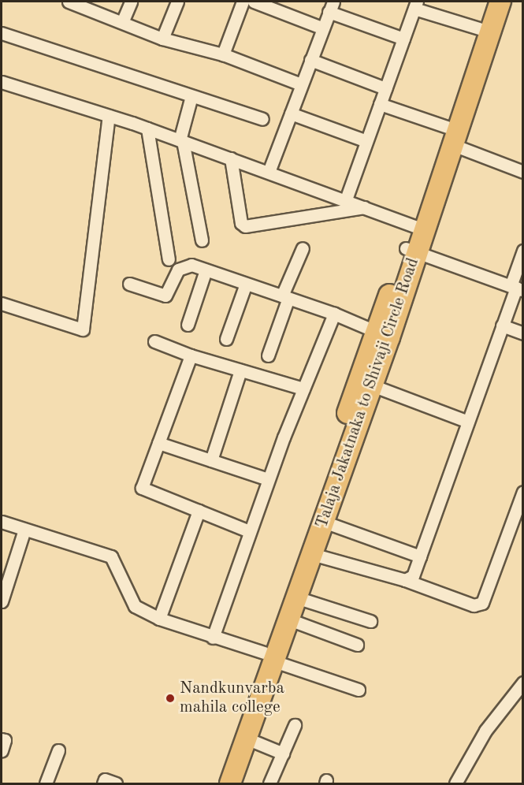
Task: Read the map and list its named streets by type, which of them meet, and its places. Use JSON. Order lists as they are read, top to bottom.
{
  "streets": {
    "highway": ["Talaja Jakatnaka to Shivaji Circle Road"]
  },
  "places": ["Nandkunvarba mahila college"]
}
